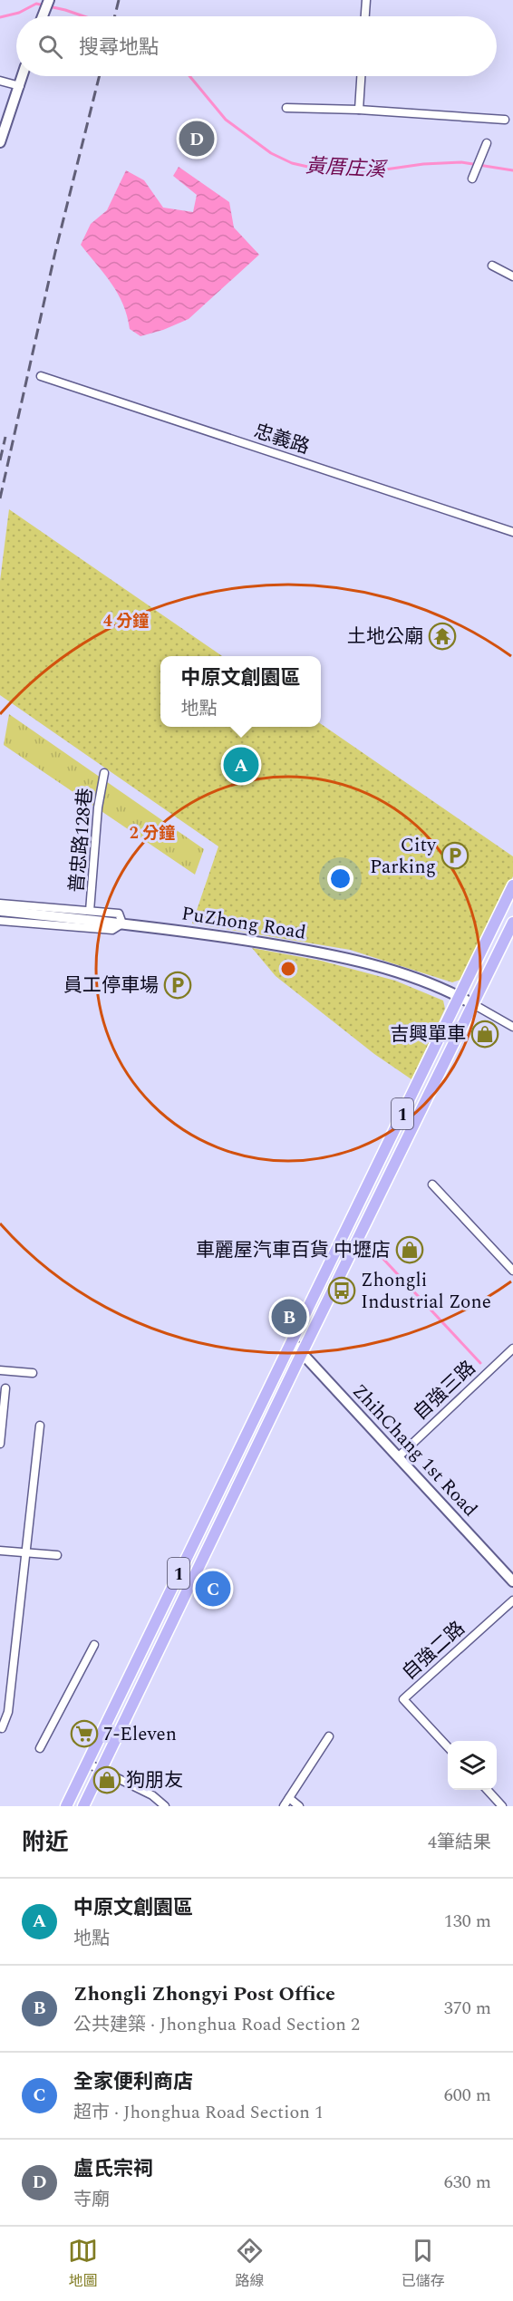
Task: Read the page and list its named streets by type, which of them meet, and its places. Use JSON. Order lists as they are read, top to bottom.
{
  "streets": {
    "main road": ["1"],
    "street": [
      "忠義路",
      "普忠路128巷",
      "PuZhong Road",
      "自強三路",
      "ZhihChang 1st Road",
      "自強二路"
    ]
  },
  "crossings": [
    ["PuZhong Road", "1"],
    ["1", "ZhihChang 1st Road"],
    ["自強三路", "ZhihChang 1st Road"]
  ],
  "water": ["黃厝庄溪"],
  "places": {
    "temple": ["土地公廟"],
    "parking": ["City Parking", "員工停車場"],
    "shop": ["吉興單車", "車麗屋汽車百貨 中壢店", "狗朋友"],
    "bus stop": ["Zhongli Industrial Zone"],
    "supermarket": ["7-Eleven"]
  },
  "page": {
    "search": "搜尋地點",
    "pins": [
      "D",
      "A",
      "B",
      "C"
    ],
    "popup": ["中原文創園區", "地點"],
    "heading": ["附近", "4筆結果"],
    "list": [
      {
        "mark": "A",
        "name": "中原文創園區",
        "note": "地點",
        "value": "130 m"
      },
      {
        "mark": "B",
        "name": "Zhongli Zhongyi Post Office",
        "note": "公共建築 · Jhonghua Road Section 2",
        "value": "370 m"
      },
      {
        "mark": "C",
        "name": "全家便利商店",
        "note": "超市 · Jhonghua Road Section 1",
        "value": "600 m"
      },
      {
        "mark": "D",
        "name": "盧氏宗祠",
        "note": "寺廟",
        "value": "630 m"
      }
    ],
    "nav": ["地圖", "路線", "已儲存"]
  },
  "rings": ["4 分鐘", "2 分鐘"]
}
